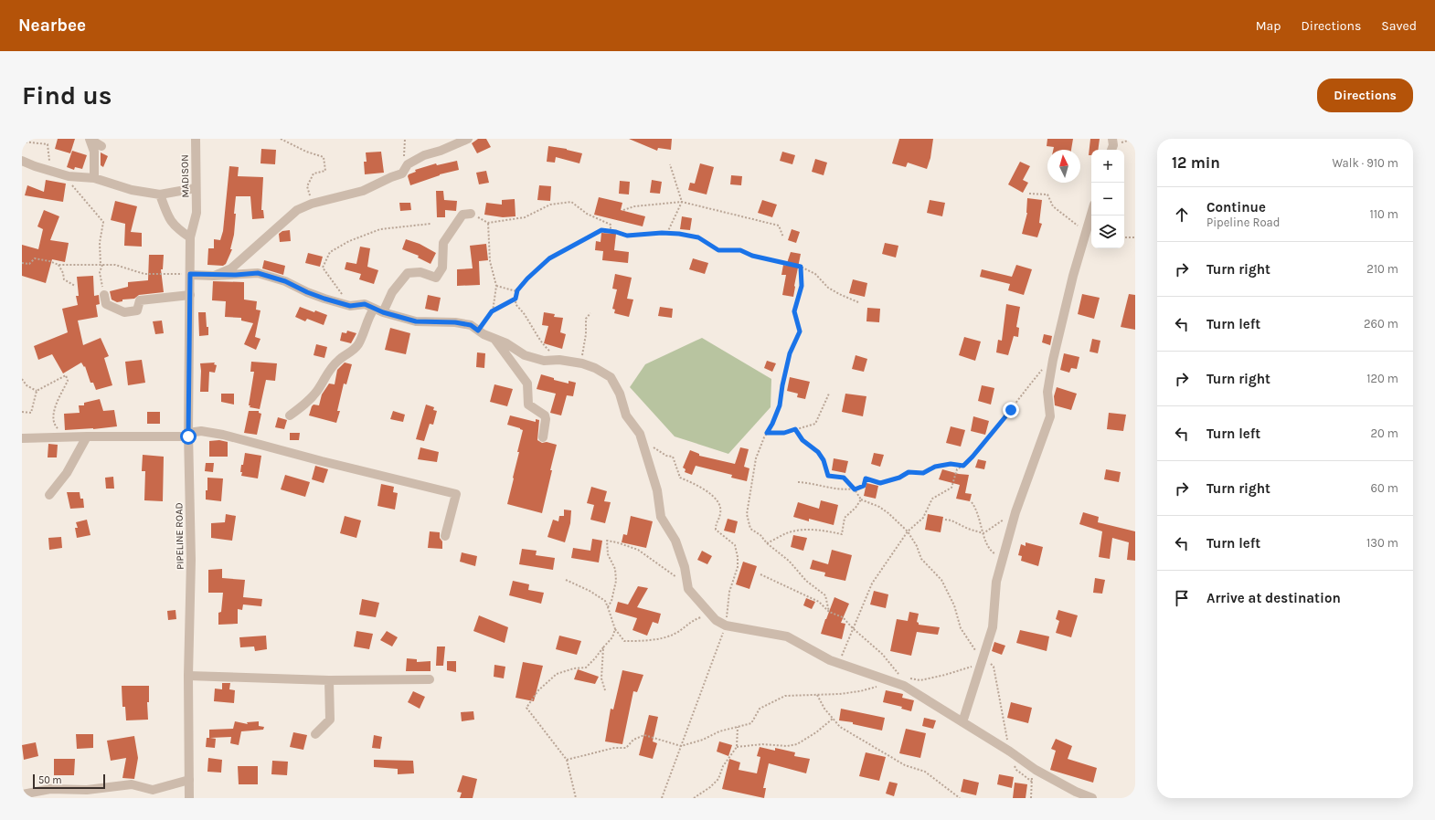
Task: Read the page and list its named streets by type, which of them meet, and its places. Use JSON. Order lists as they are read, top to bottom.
{
  "streets": {
    "street": ["MADISON", "PIPELINE ROAD"]
  },
  "crossings": [
    ["MADISON", "PIPELINE ROAD"]
  ],
  "scale_bar": "50 m",
  "north": "top",
  "page": {
    "header": "Nearbee",
    "nav": ["Map", "Directions", "Saved"],
    "buttons": "Directions",
    "title": "Find us",
    "heading": ["12 min", "Walk · 910 m"],
    "map_buttons": ["+", "−"],
    "list": [
      ["Continue", "Pipeline Road", "110 m"],
      ["Turn right", "210 m"],
      ["Turn left", "260 m"],
      ["Turn right", "120 m"],
      ["Turn left", "20 m"],
      ["Turn right", "60 m"],
      ["Turn left", "130 m"],
      "Arrive at destination"
    ],
    "scale": "50 m"
  }
}
